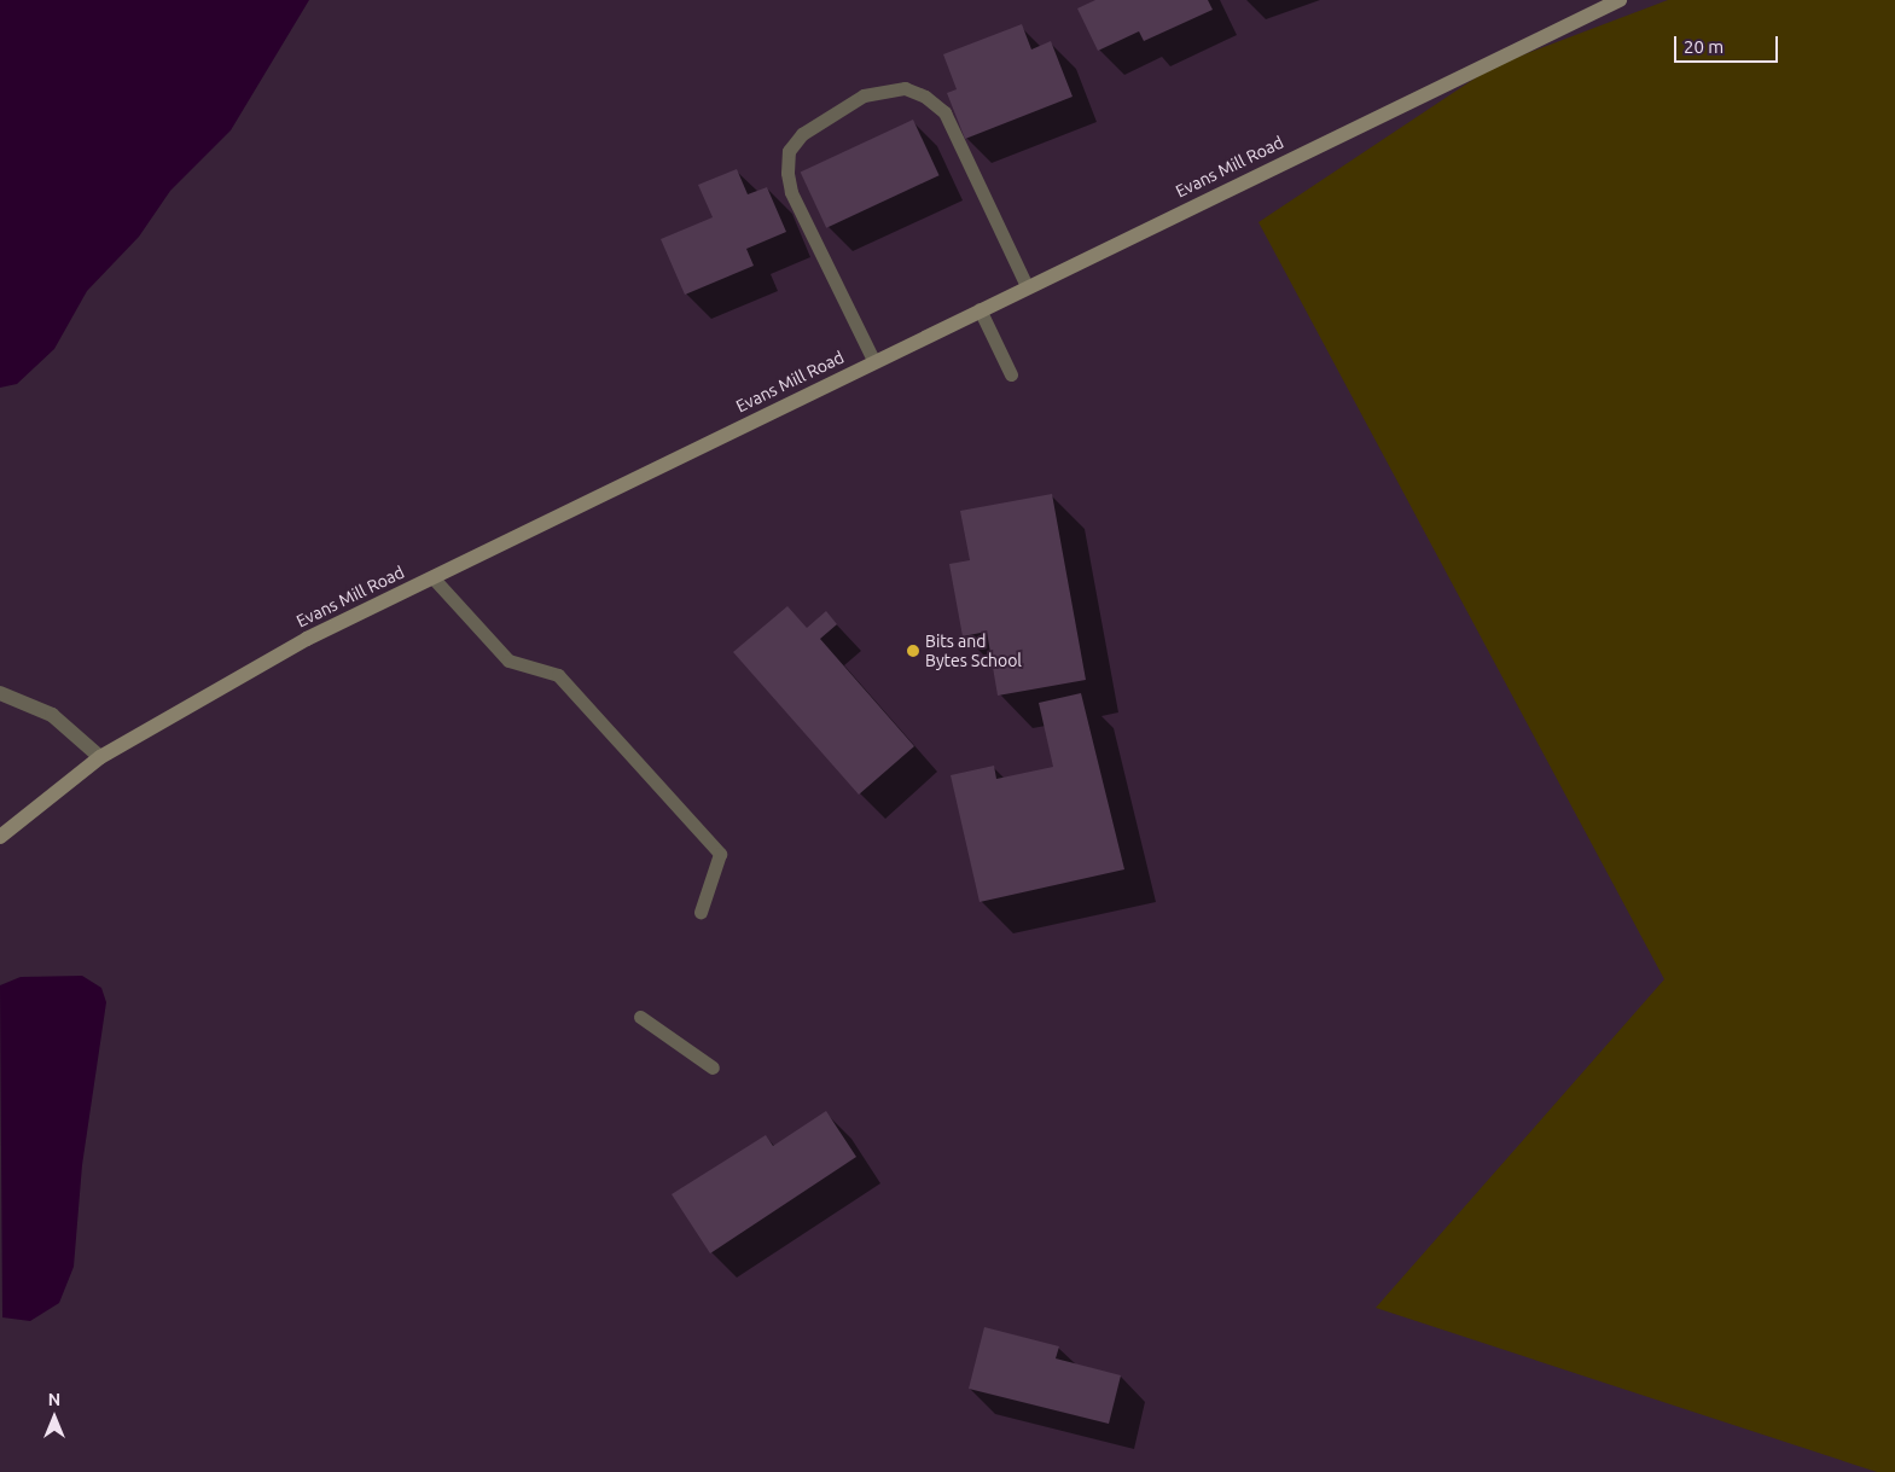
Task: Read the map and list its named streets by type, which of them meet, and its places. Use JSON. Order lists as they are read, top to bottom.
{
  "streets": {
    "main road": ["Evans Mill Road"]
  },
  "places": ["Bits and Bytes School"],
  "scale_bar": "20 m",
  "north": "top"
}
